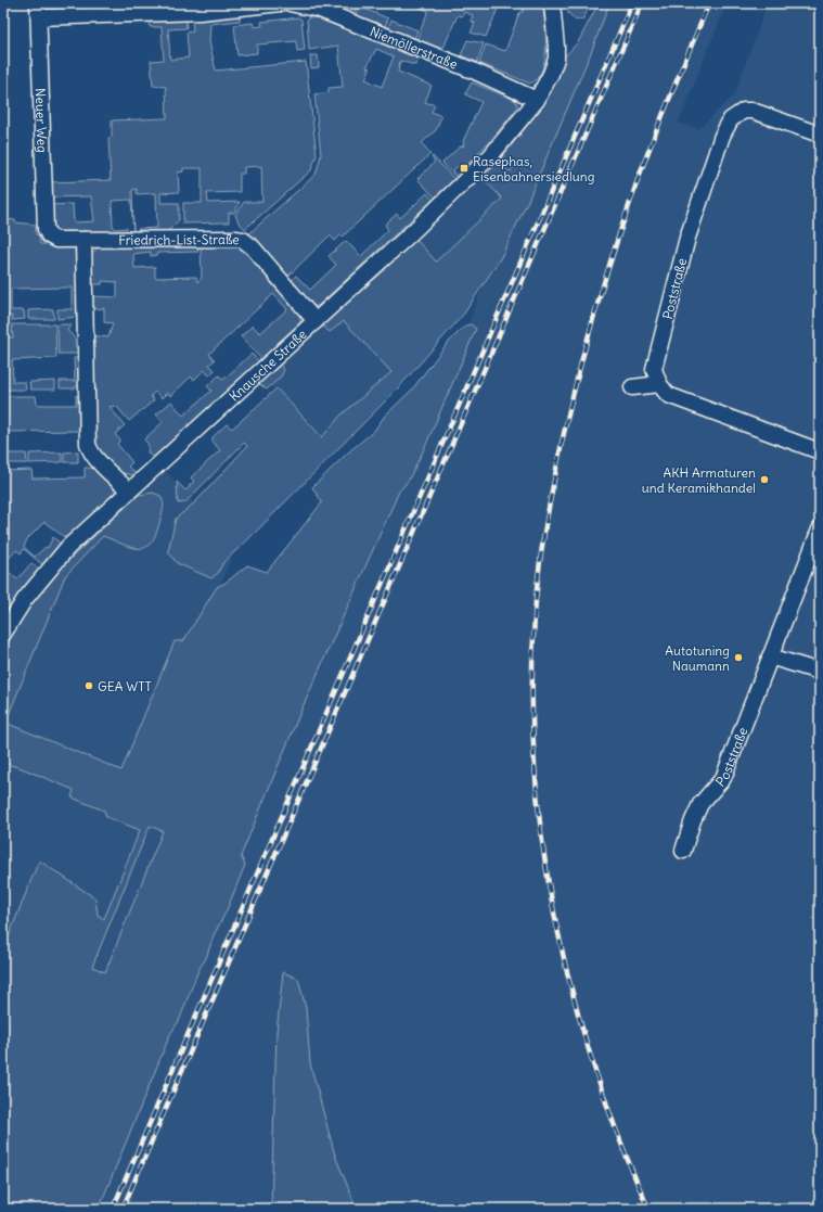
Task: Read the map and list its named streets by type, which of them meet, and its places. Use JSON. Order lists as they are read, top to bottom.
{
  "streets": {
    "street": [
      "Niemöllerstraße",
      "Neuer Weg",
      "Friedrich-List-Straße",
      "Poststraße",
      "Knausche Straße"
    ]
  },
  "crossings": [
    ["Niemöllerstraße", "Knausche Straße"],
    ["Neuer Weg", "Friedrich-List-Straße"],
    ["Friedrich-List-Straße", "Knausche Straße"]
  ],
  "places": {
    "transit": ["Rasephas, Eisenbahnersiedlung"],
    "other": ["AKH Armaturen und Keramikhandel", "Autotuning Naumann", "GEA WTT"]
  }
}
